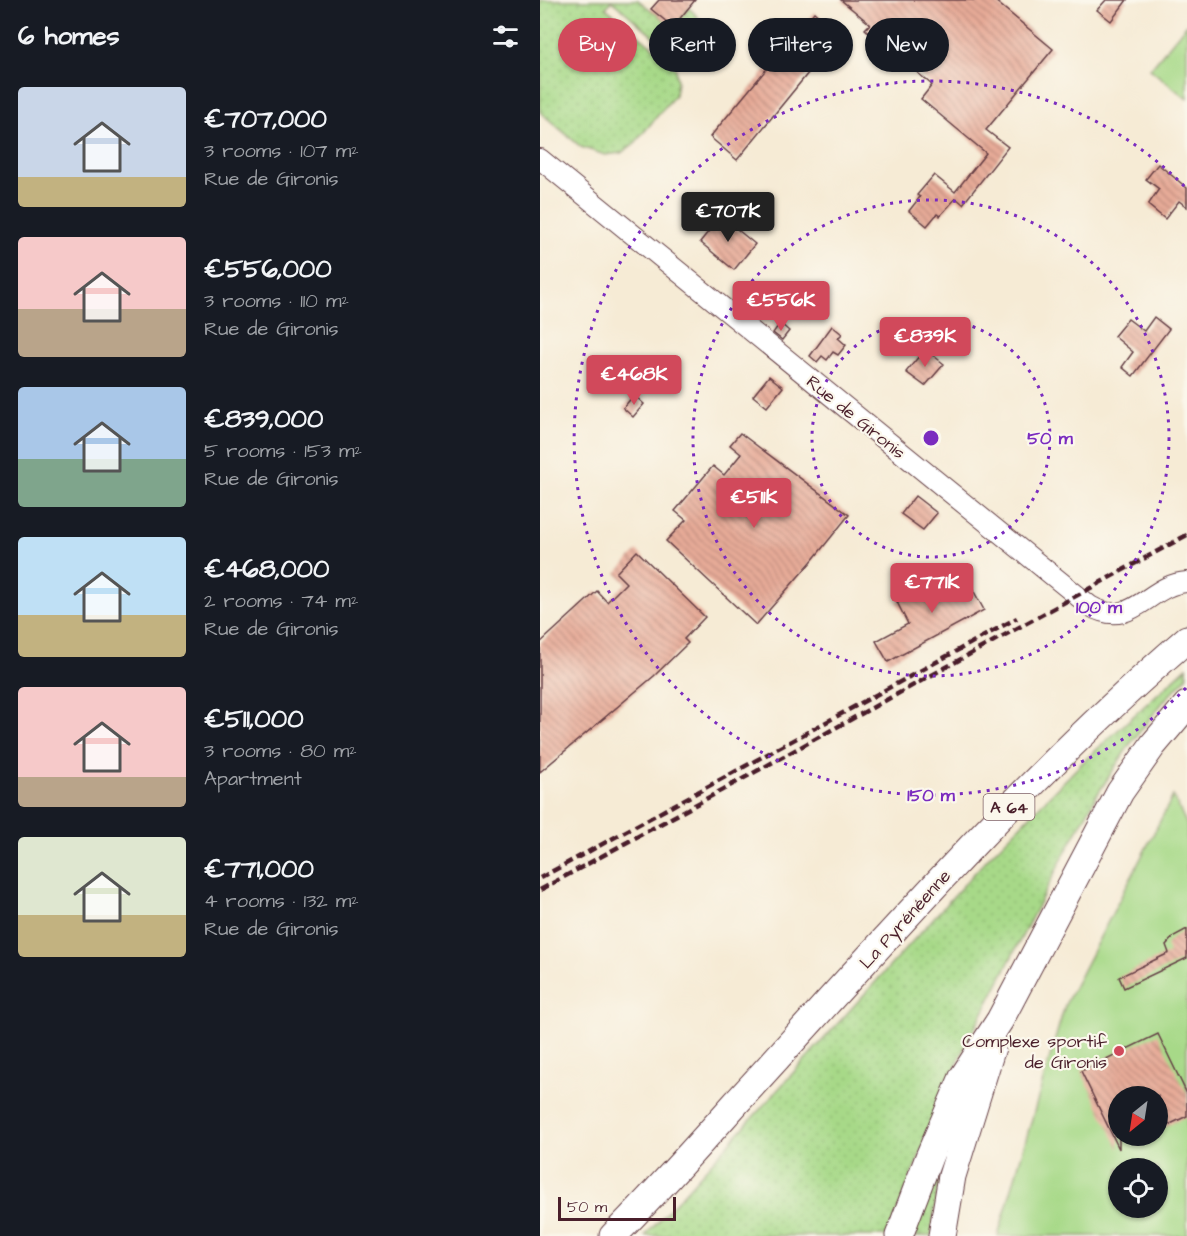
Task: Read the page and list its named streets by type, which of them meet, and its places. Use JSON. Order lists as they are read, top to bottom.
{
  "streets": {
    "highway": ["A 64", "La Pyrénéenne"],
    "street": ["Rue de Gironis"]
  },
  "places": ["Complexe sportif de Gironis"],
  "scale_bar": "50 m",
  "north": "bottom left",
  "page": {
    "heading": "6 homes",
    "chip": [
      "Buy",
      "Rent",
      "Filters",
      "New"
    ],
    "list": [
      {
        "name": "€707,000",
        "note": "3 rooms · 107 m² · Rue de Gironis"
      },
      {
        "name": "€556,000",
        "note": "3 rooms · 110 m² · Rue de Gironis"
      },
      {
        "name": "€839,000",
        "note": "5 rooms · 153 m² · Rue de Gironis"
      },
      {
        "name": "€468,000",
        "note": "2 rooms · 74 m² · Rue de Gironis"
      },
      {
        "name": "€511,000",
        "note": "3 rooms · 80 m² · Apartment"
      },
      {
        "name": "€771,000",
        "note": "4 rooms · 132 m² · Rue de Gironis"
      }
    ],
    "price": [
      "€707K",
      "€556K",
      "€839K",
      "€468K",
      "€511K",
      "€771K"
    ],
    "scale": "50 m"
  },
  "rings": ["50 m", "100 m", "150 m"]
}
